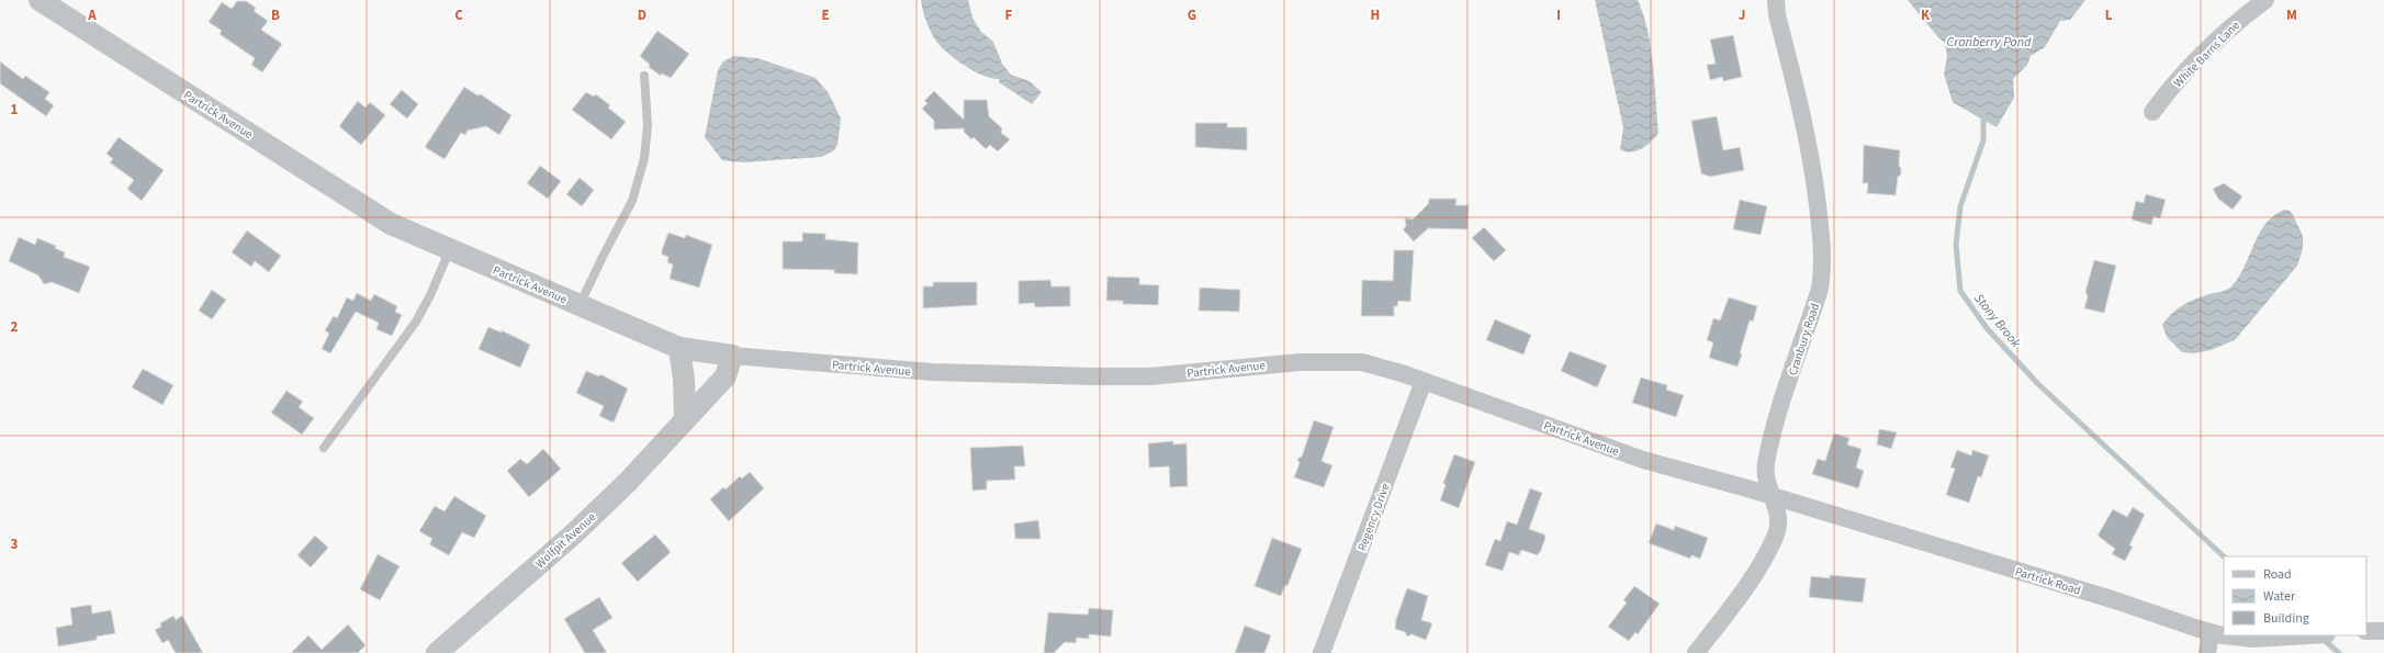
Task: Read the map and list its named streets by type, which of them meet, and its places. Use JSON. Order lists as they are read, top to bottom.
{
  "streets": {
    "street": [
      "White Barns Lane",
      "Partrick Avenue",
      "Cranbury Road",
      "Regency Drive",
      "Wolfpit Avenue",
      "Partrick Road"
    ]
  },
  "crossings": [
    ["Partrick Avenue", "Cranbury Road"],
    ["Partrick Avenue", "Regency Drive"],
    ["Partrick Avenue", "Wolfpit Avenue"],
    ["Partrick Avenue", "Partrick Road"],
    ["Cranbury Road", "Partrick Road"]
  ],
  "water": ["Cranberry Pond", "Stony Brook"],
  "legend": ["Road", "Water", "Building"],
  "grid": {
    "columns": [
      "A",
      "B",
      "C",
      "D",
      "E",
      "F",
      "G",
      "H",
      "I",
      "J",
      "K",
      "L",
      "M"
    ],
    "rows": ["1", "2", "3"]
  }
}
